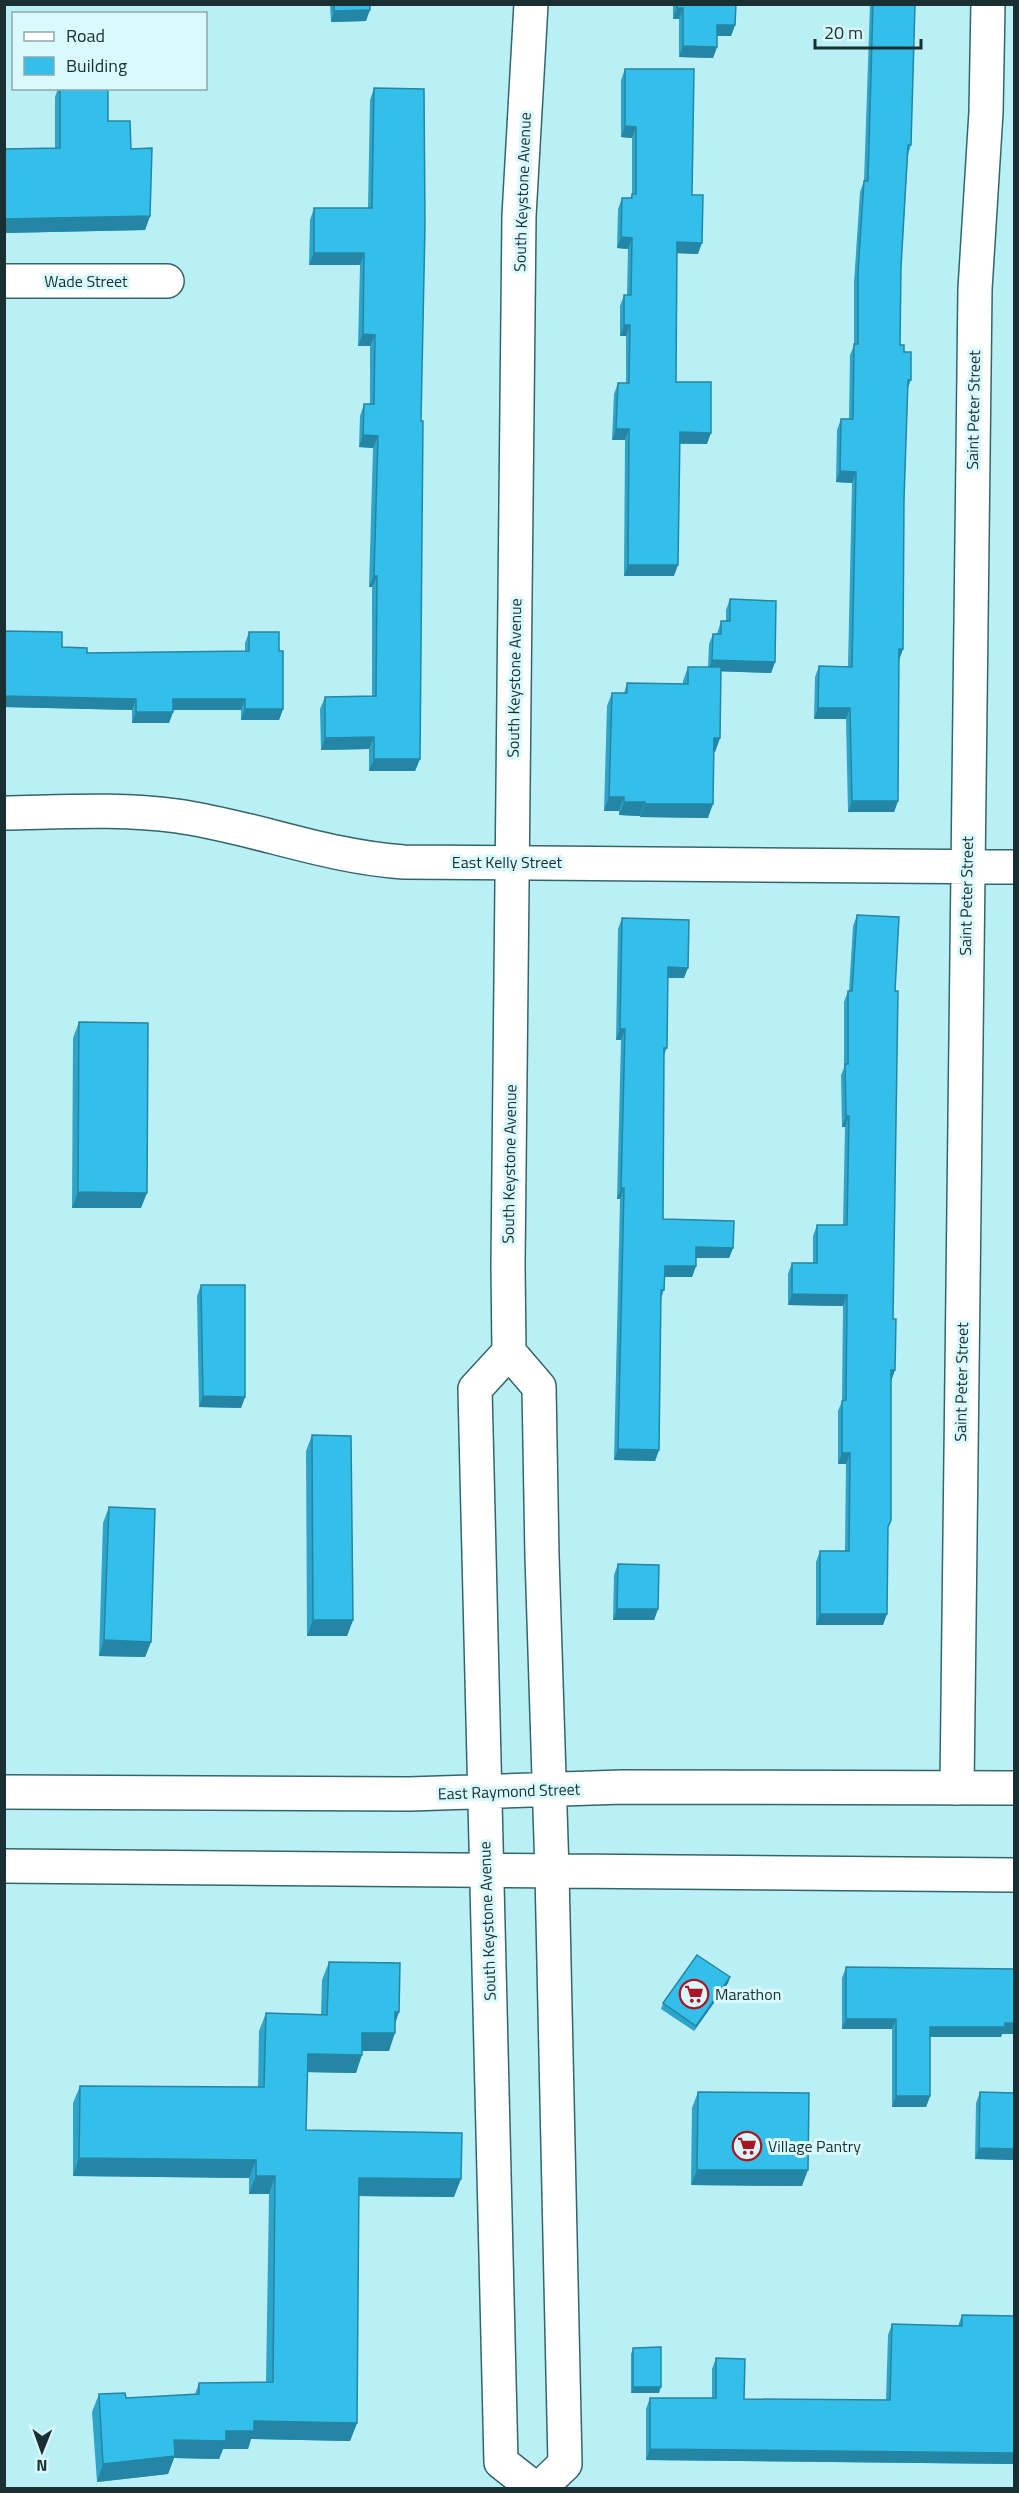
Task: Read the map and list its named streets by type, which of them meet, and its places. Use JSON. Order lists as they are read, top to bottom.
{
  "streets": {
    "main road": [
      "South Keystone Avenue",
      "Wade Street",
      "Saint Peter Street",
      "East Kelly Street",
      "East Raymond Street"
    ]
  },
  "crossings": [
    ["South Keystone Avenue", "East Kelly Street"],
    ["South Keystone Avenue", "East Raymond Street"],
    ["Saint Peter Street", "East Kelly Street"],
    ["Saint Peter Street", "East Raymond Street"]
  ],
  "places": {
    "supermarket": ["Marathon", "Village Pantry"]
  },
  "legend": ["Road", "Building"],
  "scale_bar": "20 m",
  "north": "bottom"
}
